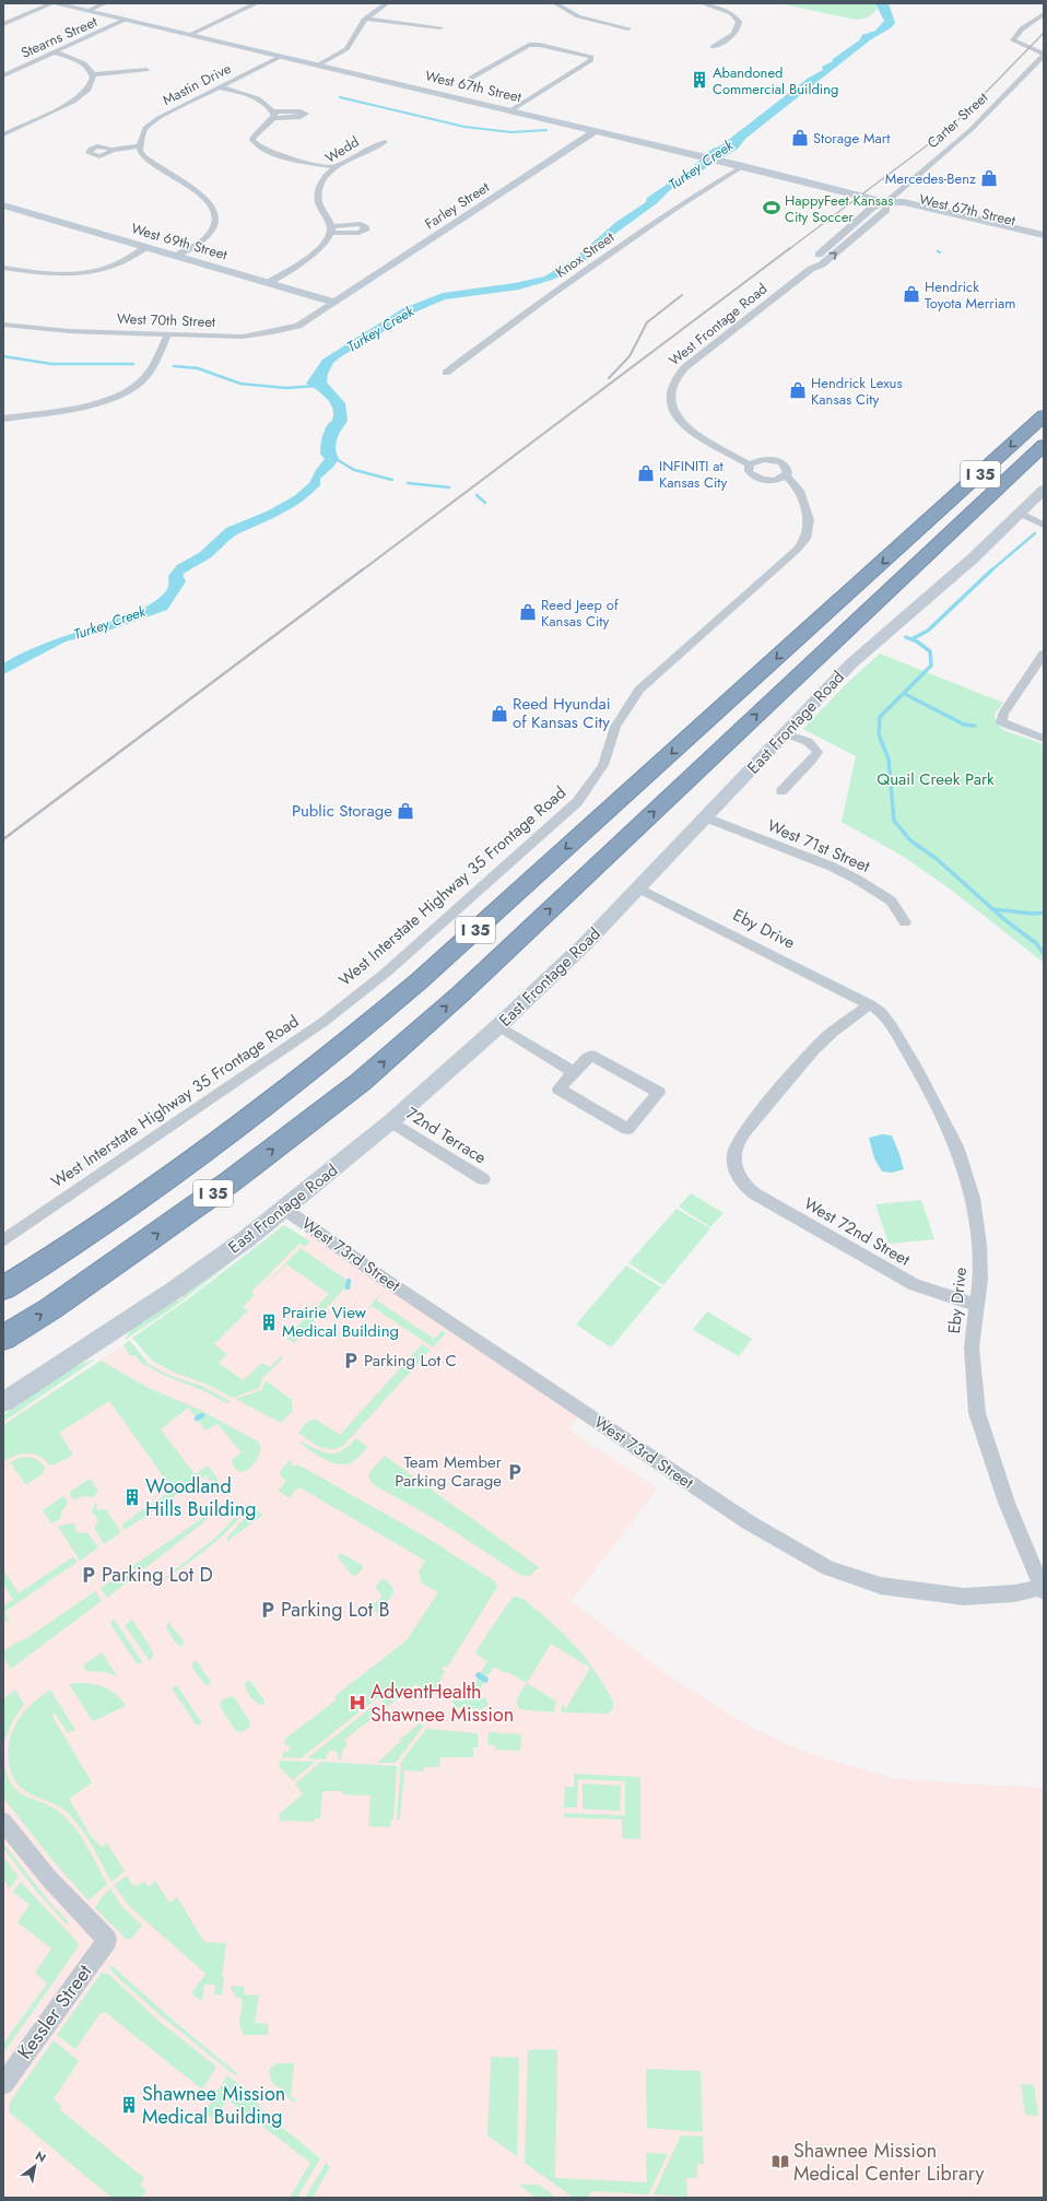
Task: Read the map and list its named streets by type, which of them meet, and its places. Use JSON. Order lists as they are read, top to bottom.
{
  "streets": {
    "highway": ["I 35"],
    "street": [
      "Stearns Street",
      "Mastin Drive",
      "West 67th Street",
      "Carter Street",
      "Wedd",
      "Farley Street",
      "West 69th Street",
      "Knox Street",
      "West 70th Street",
      "West Frontage Road",
      "East Frontage Road",
      "West 71st Street",
      "West Interstate Highway 35 Frontage Road",
      "Eby Drive",
      "72nd Terrace",
      "West 72nd Street",
      "West 73rd Street",
      "Kessler Street"
    ]
  },
  "crossings": [
    ["Stearns Street", "West 67th Street"],
    ["Mastin Drive", "West 67th Street"],
    ["West 67th Street", "Carter Street"],
    ["West 67th Street", "Farley Street"],
    ["West 67th Street", "Knox Street"],
    ["West 67th Street", "West Frontage Road"],
    ["Carter Street", "West Frontage Road"],
    ["Wedd", "West 69th Street"],
    ["Farley Street", "West 69th Street"],
    ["Farley Street", "West 70th Street"],
    ["West 69th Street", "West 70th Street"],
    ["West Frontage Road", "West Interstate Highway 35 Frontage Road"],
    ["East Frontage Road", "West 71st Street"],
    ["East Frontage Road", "Eby Drive"],
    ["East Frontage Road", "72nd Terrace"],
    ["East Frontage Road", "West 73rd Street"],
    ["Eby Drive", "West 72nd Street"],
    ["Eby Drive", "West 73rd Street"]
  ],
  "water": ["Turkey Creek"],
  "parks": ["Quail Creek Park"],
  "places": {
    "building": [
      "Abandoned Commercial Building",
      "Prairie View Medical Building",
      "Woodland Hills Building",
      "Shawnee Mission Medical Building"
    ],
    "shop": [
      "Storage Mart",
      "Mercedes-Benz",
      "Hendrick Toyota Merriam",
      "Hendrick Lexus Kansas City",
      "INFINITI at Kansas City",
      "Reed Jeep of Kansas City",
      "Reed Hyundai of Kansas City",
      "Public Storage"
    ],
    "sports": ["HappyFeet Kansas City Soccer"],
    "parking": [
      "Parking Lot C",
      "Team Member Parking Carage",
      "Parking Lot D",
      "Parking Lot B"
    ],
    "hospital": ["AdventHealth Shawnee Mission"],
    "library": ["Shawnee Mission Medical Center Library"]
  },
  "north": "top right"
}
